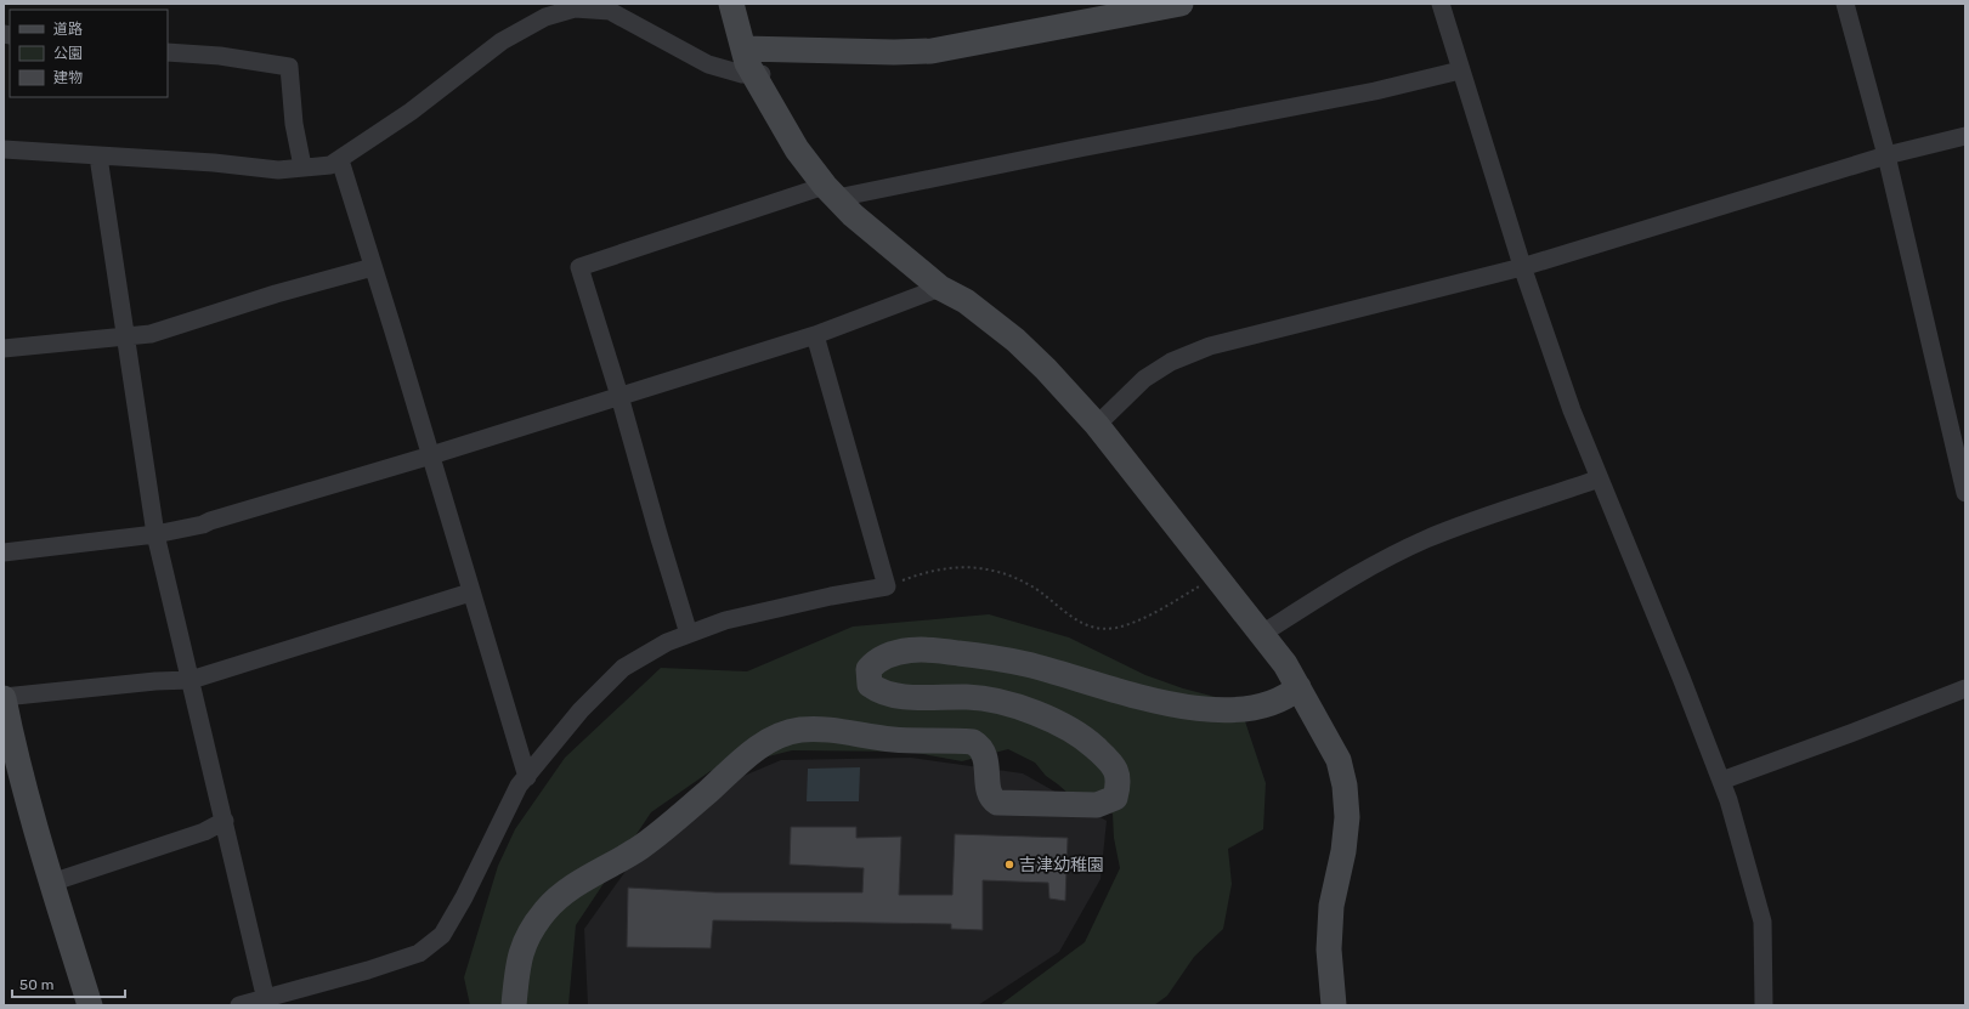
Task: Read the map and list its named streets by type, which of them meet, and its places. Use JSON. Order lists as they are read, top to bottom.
{
  "places": ["吉津幼稚園"],
  "legend": ["道路", "公園", "建物"],
  "scale_bar": "50 m"
}
